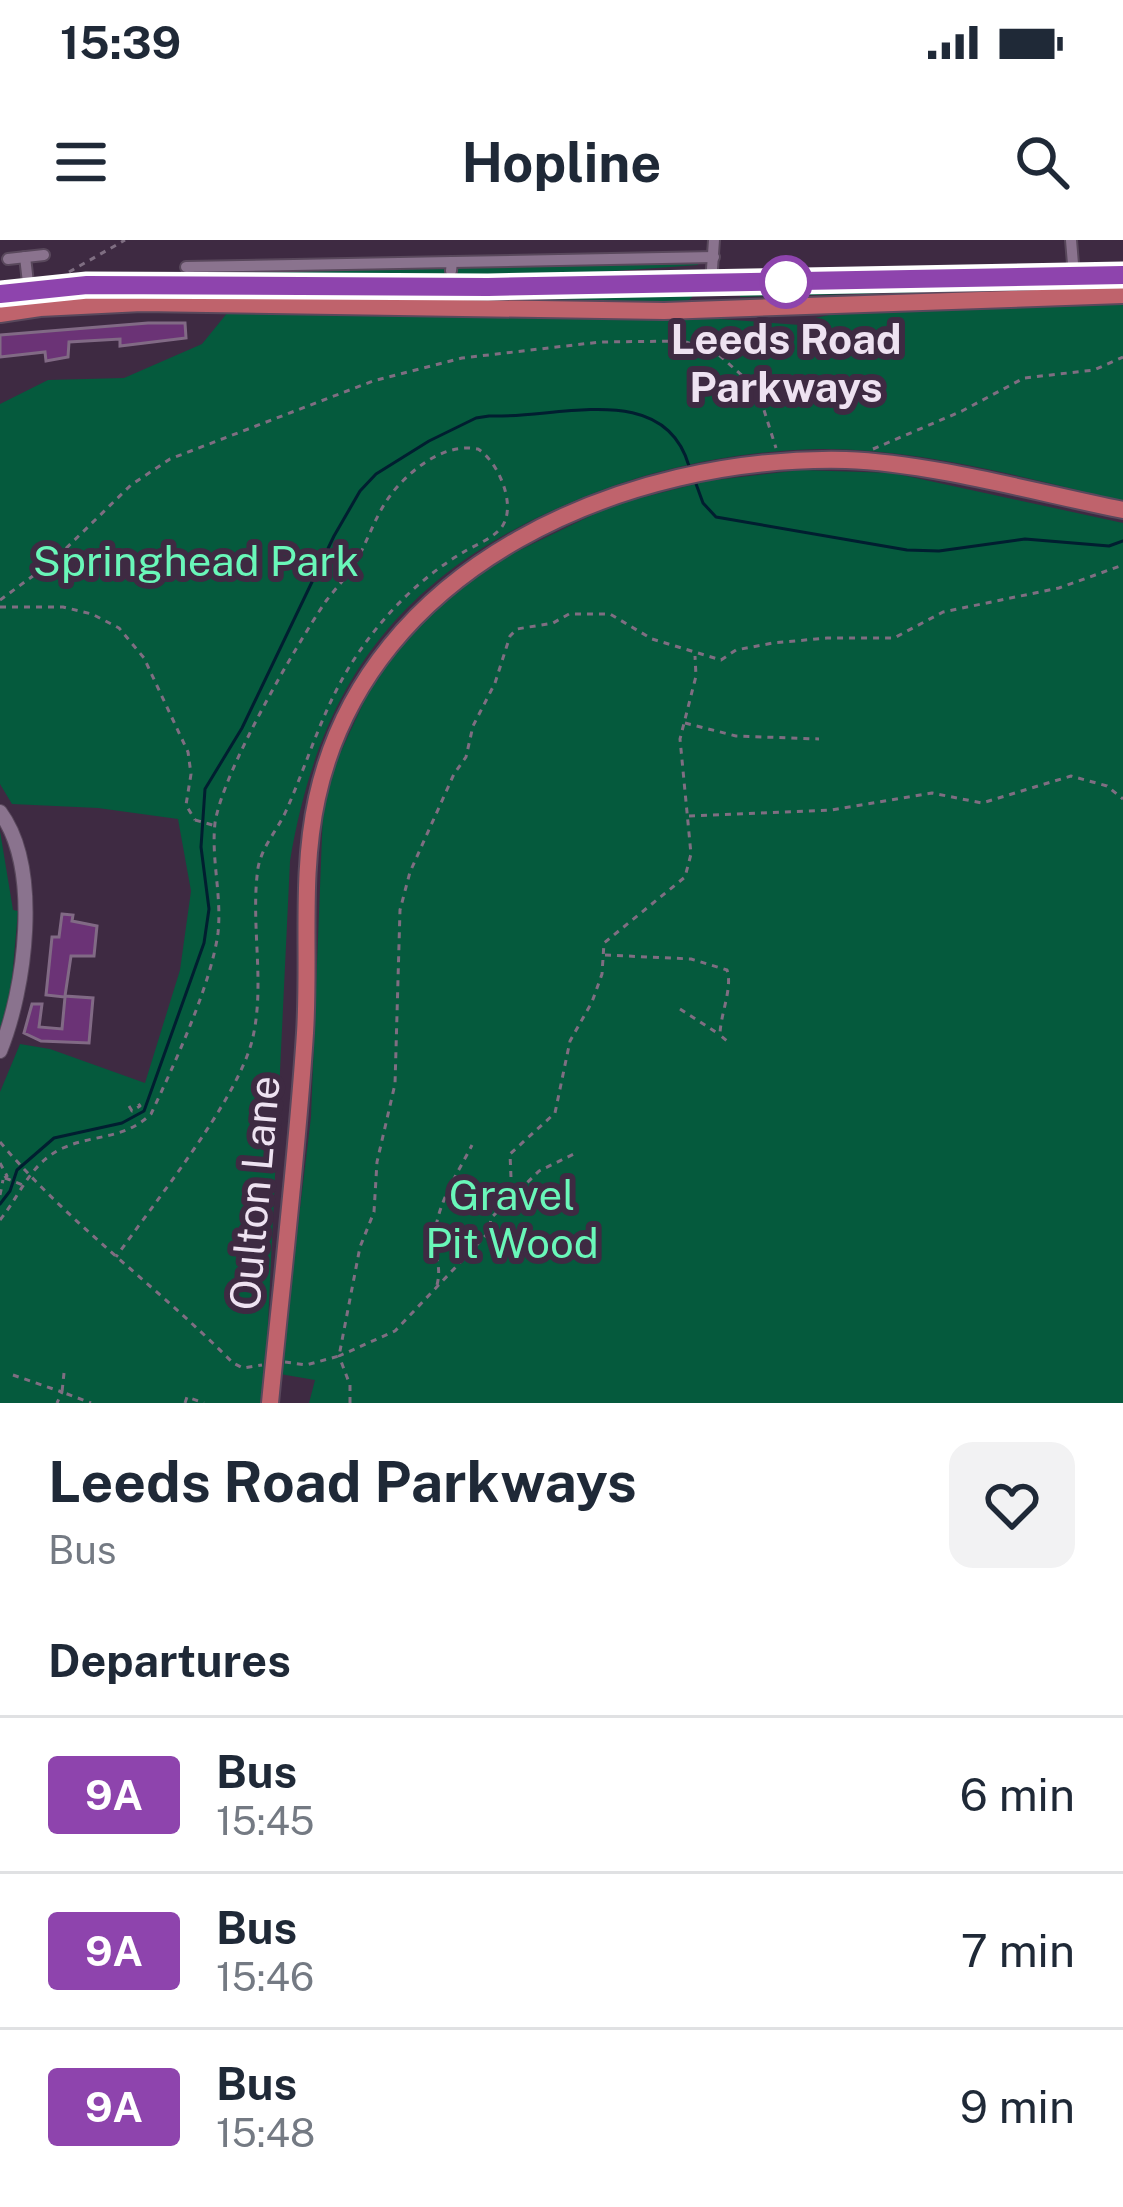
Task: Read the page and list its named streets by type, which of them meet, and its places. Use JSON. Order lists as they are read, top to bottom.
{
  "streets": {
    "main road": ["Oulton Lane"]
  },
  "parks": ["Springhead Park", "Gravel Pit Wood"],
  "places": ["Leeds Road Parkways"],
  "lines": ["bus line 9A"],
  "page": {
    "status": "15:39",
    "header": "Hopline",
    "heading": [
      ["Leeds Road Parkways", "Bus"],
      "Departures"
    ],
    "list": [
      {
        "mark": "9A",
        "name": "Bus",
        "note": "15:45",
        "value": "6 min"
      },
      {
        "mark": "9A",
        "name": "Bus",
        "note": "15:46",
        "value": "7 min"
      },
      {
        "mark": "9A",
        "name": "Bus",
        "note": "15:48",
        "value": "9 min"
      }
    ]
  }
}
